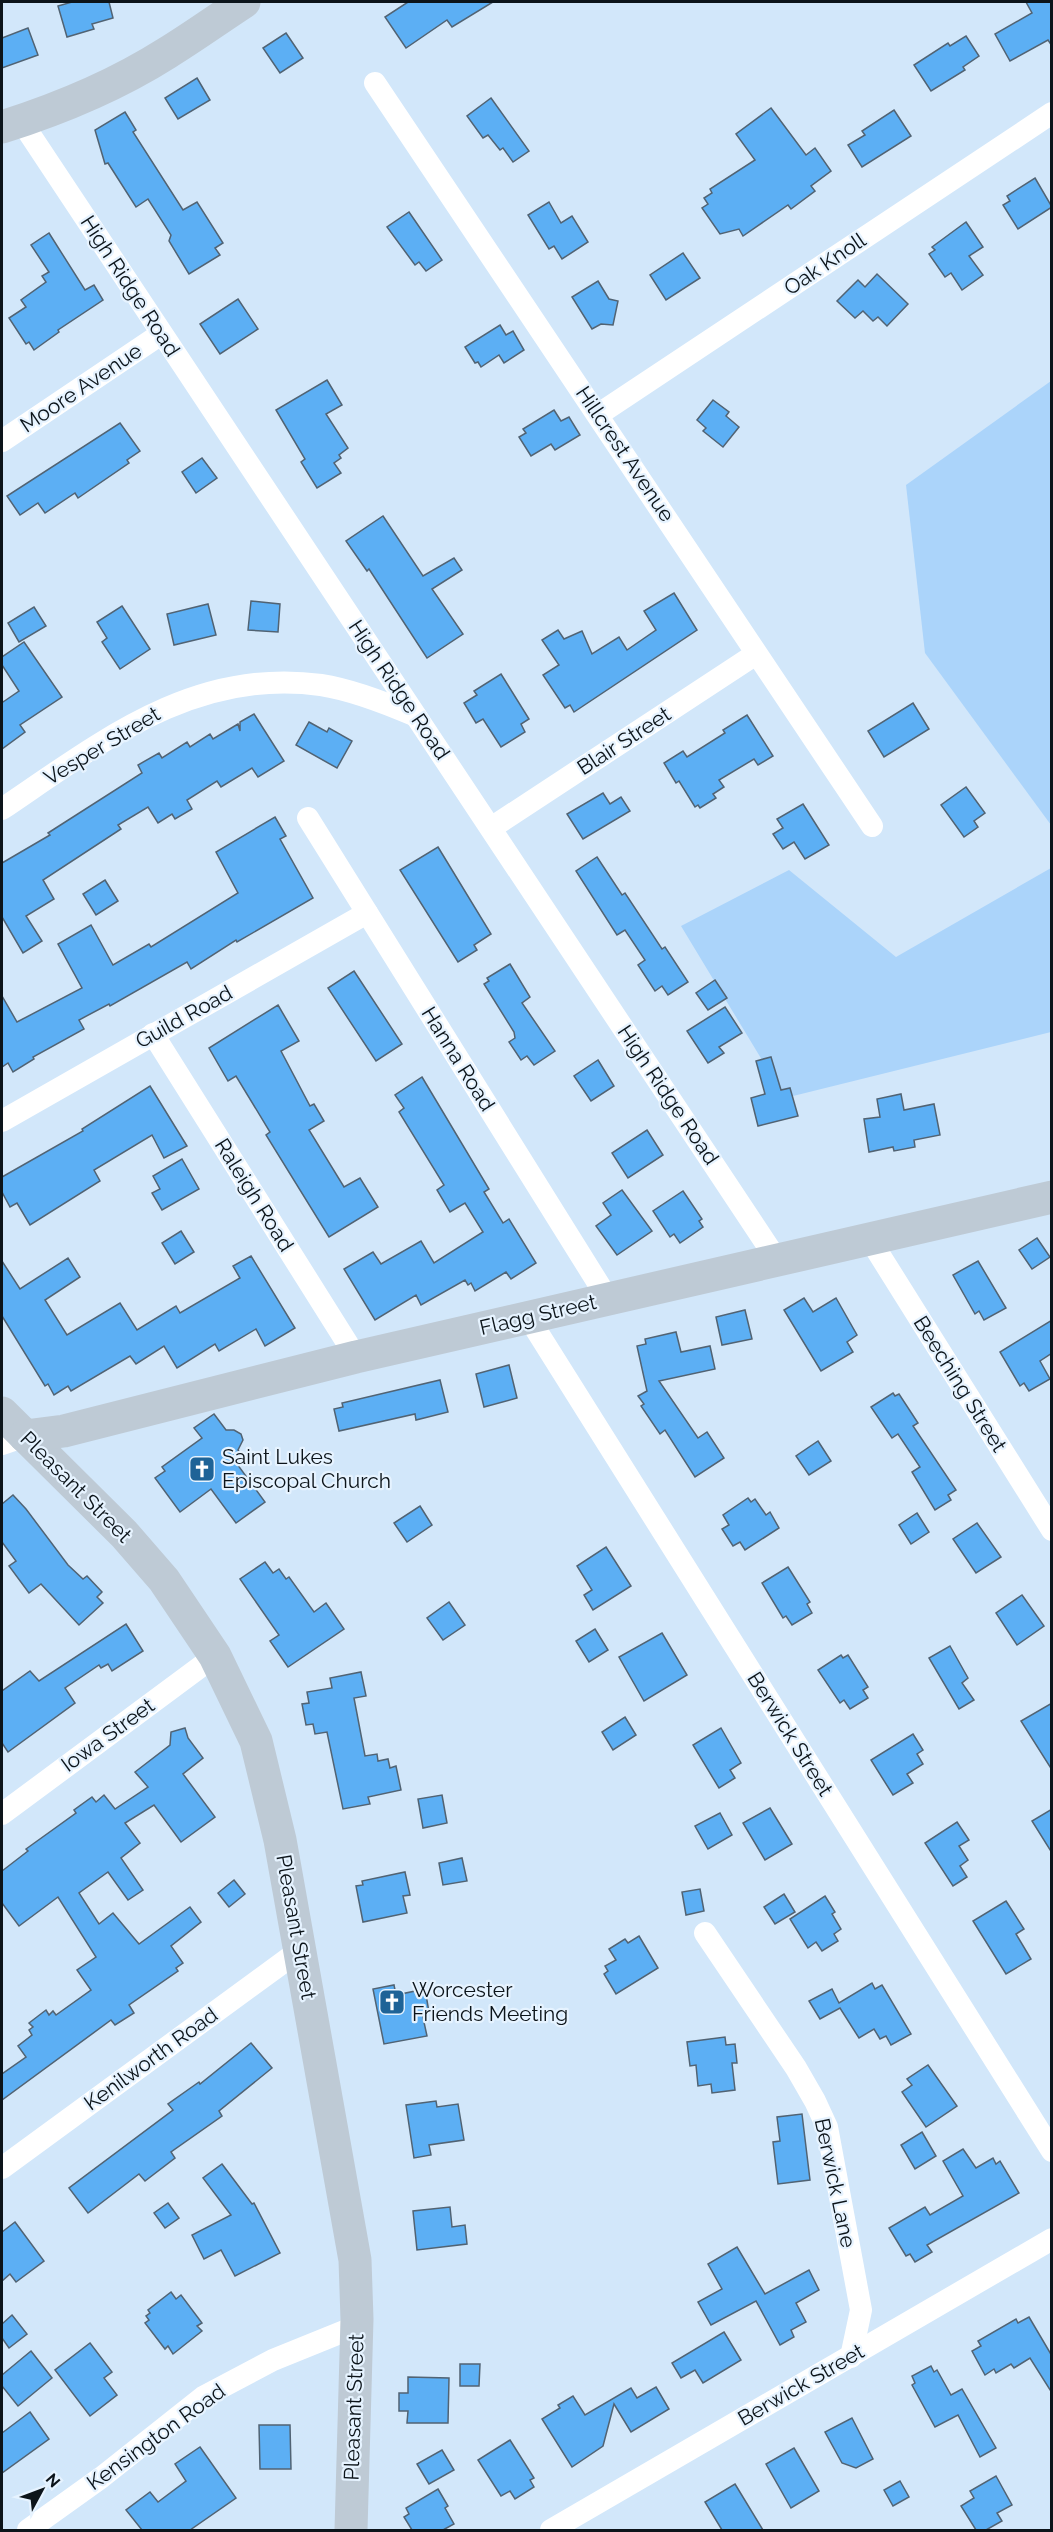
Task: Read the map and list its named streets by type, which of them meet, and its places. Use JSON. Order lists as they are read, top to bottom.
{
  "streets": {
    "street": [
      "Oak Knoll",
      "High Ridge Road",
      "Moore Avenue",
      "Hillcrest Avenue",
      "Blair Street",
      "Vesper Street",
      "Guild Road",
      "Hanna Road",
      "Raleigh Road",
      "Flagg Street",
      "Beeching Street",
      "Pleasant Street",
      "Berwick Street",
      "Iowa Street",
      "Kenilworth Road",
      "Berwick Lane",
      "Kensington Road"
    ]
  },
  "crossings": [
    ["Oak Knoll", "Hillcrest Avenue"],
    ["High Ridge Road", "Moore Avenue"],
    ["High Ridge Road", "Blair Street"],
    ["High Ridge Road", "Vesper Street"],
    ["High Ridge Road", "Flagg Street"],
    ["Hillcrest Avenue", "Blair Street"],
    ["Guild Road", "Hanna Road"],
    ["Guild Road", "Raleigh Road"],
    ["Hanna Road", "Flagg Street"],
    ["Raleigh Road", "Flagg Street"],
    ["Flagg Street", "Beeching Street"],
    ["Flagg Street", "Pleasant Street"],
    ["Flagg Street", "Berwick Street"],
    ["Pleasant Street", "Iowa Street"],
    ["Pleasant Street", "Kenilworth Road"],
    ["Pleasant Street", "Kensington Road"],
    ["Berwick Street", "Berwick Lane"]
  ],
  "places": {
    "church": ["Saint Lukes Episcopal Church", "Worcester Friends Meeting"]
  },
  "north": "top right"
}
